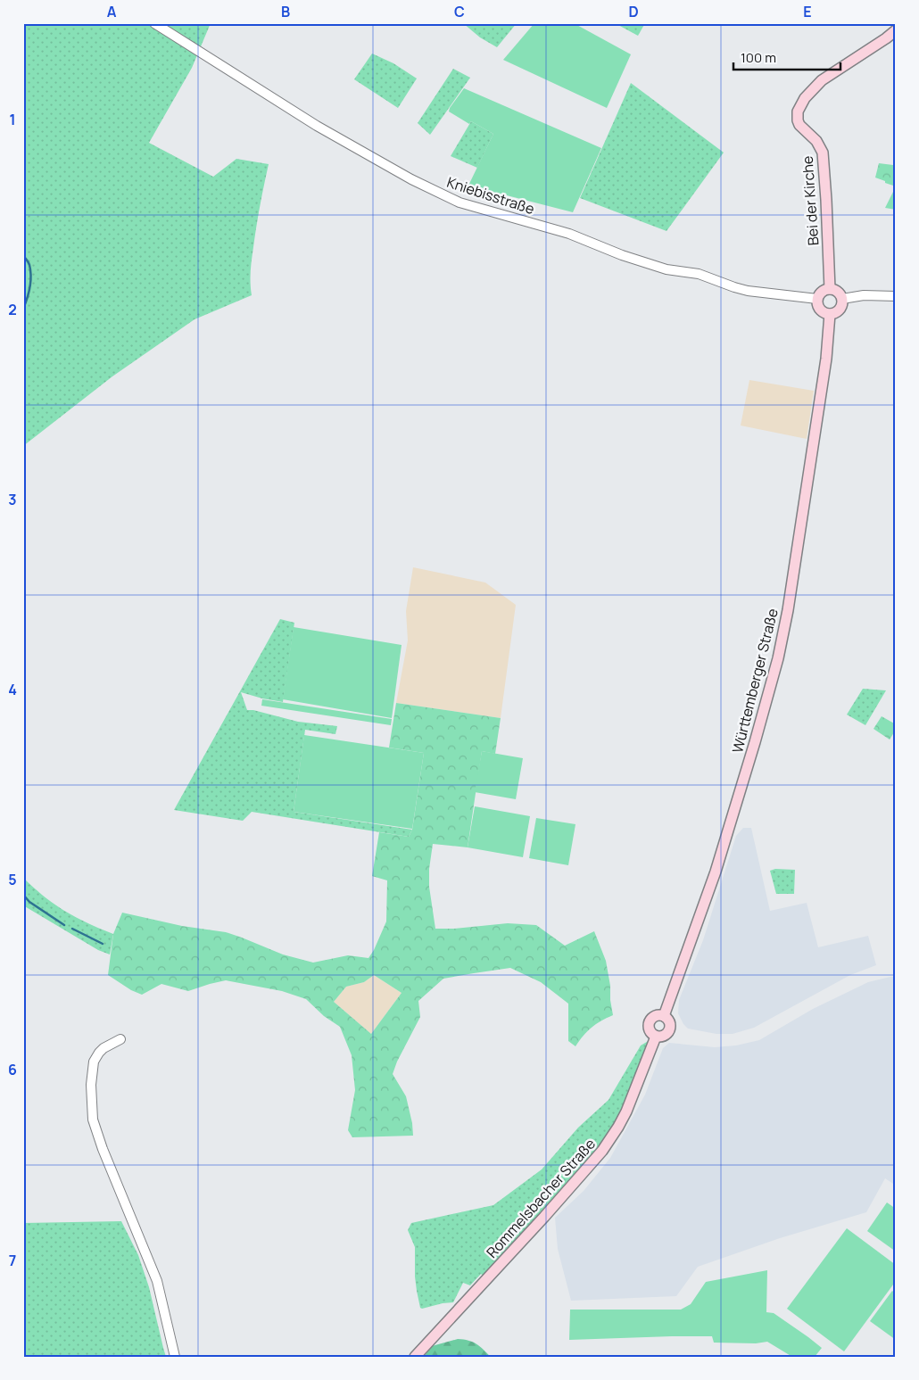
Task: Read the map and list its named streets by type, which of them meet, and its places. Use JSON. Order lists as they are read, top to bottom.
{
  "streets": {
    "main road": ["Bei der Kirche", "Württemberger Straße", "Rommelsbacher Straße"],
    "street": ["Kniebisstraße"]
  },
  "crossings": [
    ["Kniebisstraße", "Bei der Kirche"],
    ["Kniebisstraße", "Württemberger Straße"],
    ["Bei der Kirche", "Württemberger Straße"],
    ["Württemberger Straße", "Rommelsbacher Straße"]
  ],
  "scale_bar": "100 m",
  "grid": {
    "columns": [
      "A",
      "B",
      "C",
      "D",
      "E"
    ],
    "rows": [
      "1",
      "2",
      "3",
      "4",
      "5",
      "6",
      "7"
    ]
  }
}
